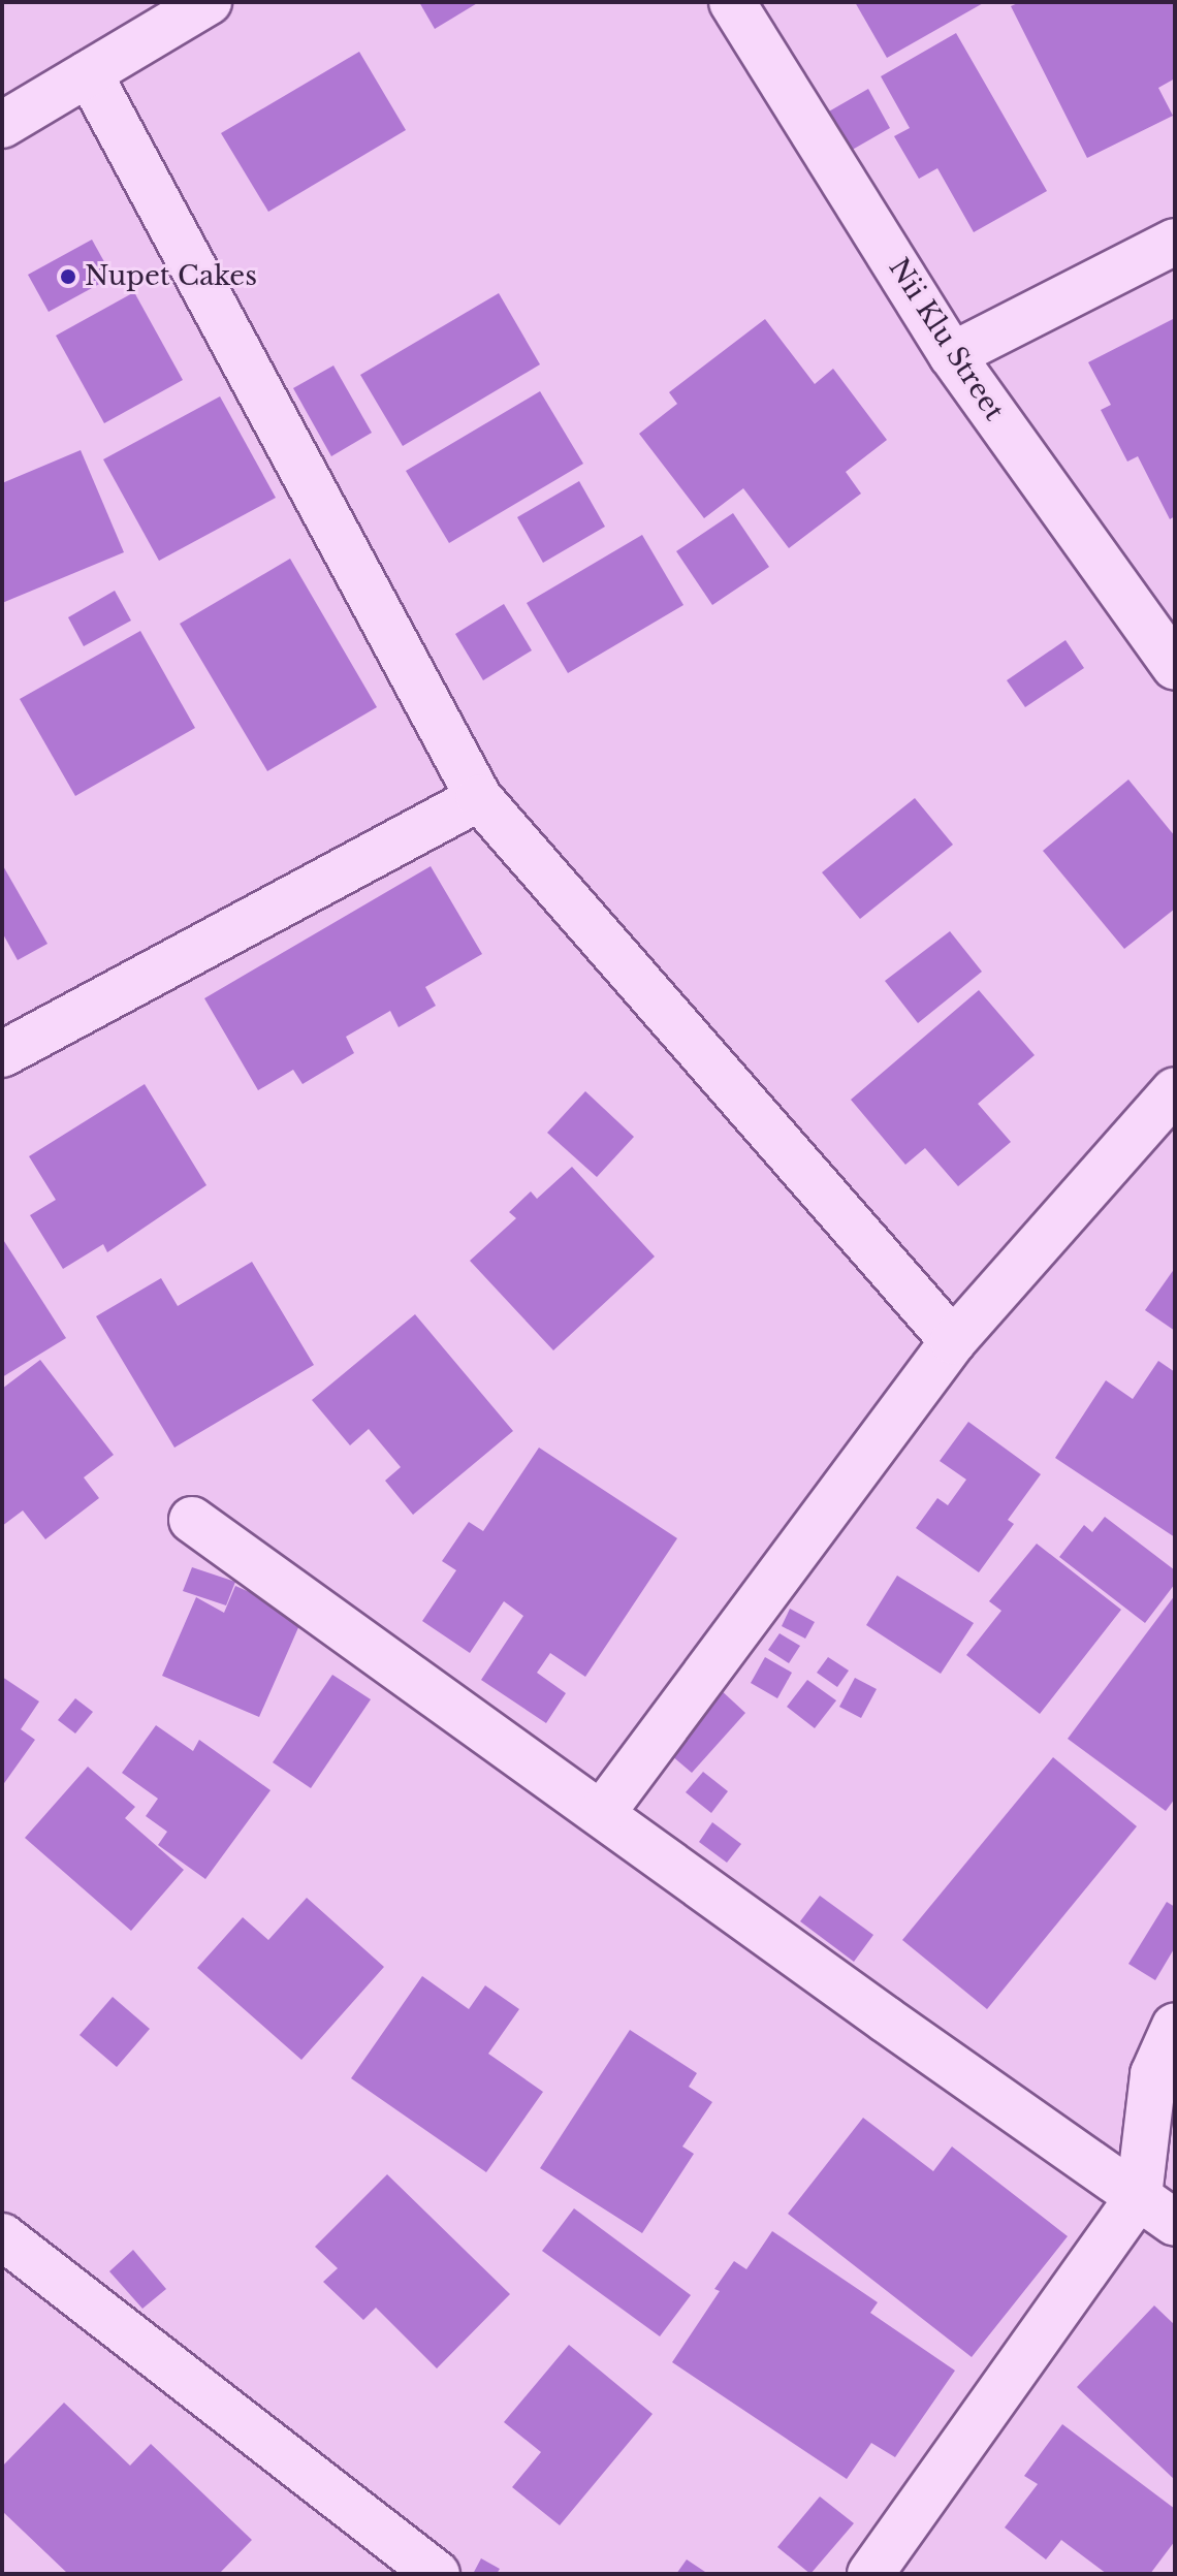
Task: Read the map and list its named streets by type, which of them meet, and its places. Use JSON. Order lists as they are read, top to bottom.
{
  "streets": {
    "street": ["Nii Klu Street"]
  },
  "places": ["Nupet Cakes"]
}
